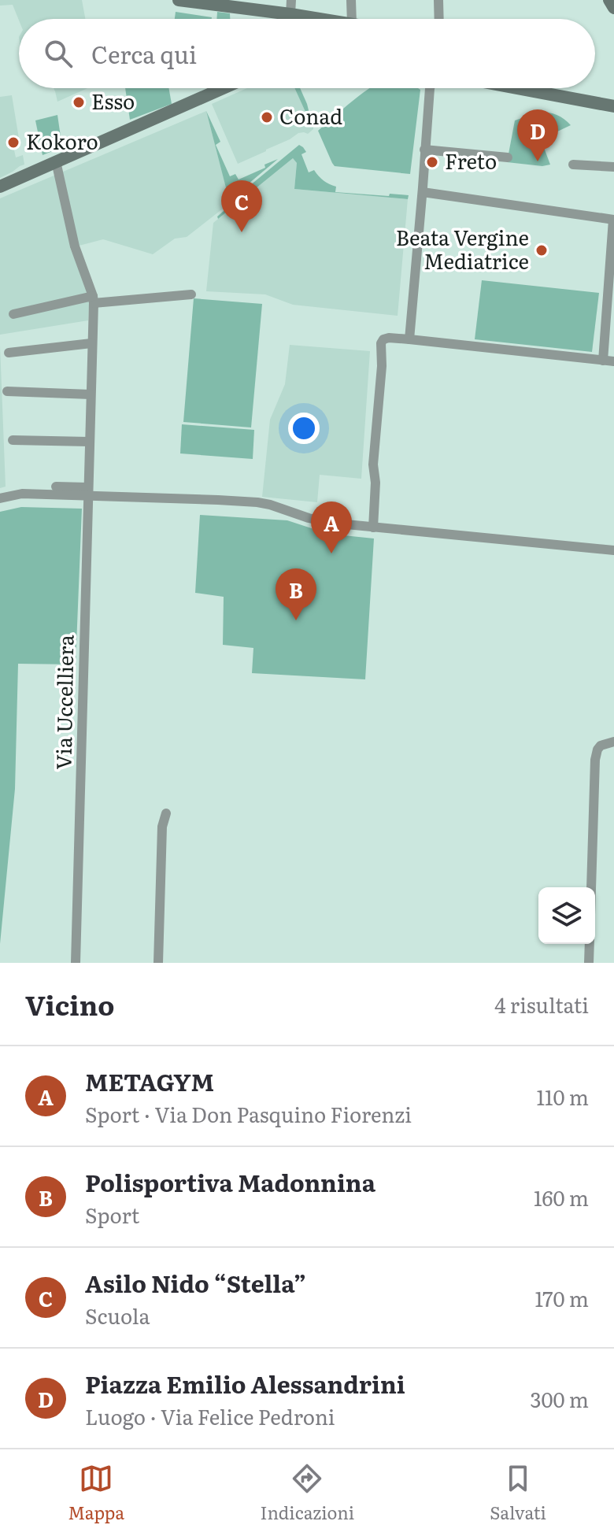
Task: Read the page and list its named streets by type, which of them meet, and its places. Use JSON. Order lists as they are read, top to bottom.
{
  "streets": {
    "street": ["Via Uccelliera"]
  },
  "places": [
    "Esso",
    "Conad",
    "Kokoro",
    "Freto",
    "Beata Vergine Mediatrice"
  ],
  "page": {
    "search": "Cerca qui",
    "pins": [
      "D",
      "C",
      "A",
      "B"
    ],
    "heading": ["Vicino", "4 risultati"],
    "list": [
      {
        "mark": "A",
        "name": "METAGYM",
        "note": "Sport · Via Don Pasquino Fiorenzi",
        "value": "110 m"
      },
      {
        "mark": "B",
        "name": "Polisportiva Madonnina",
        "note": "Sport",
        "value": "160 m"
      },
      {
        "mark": "C",
        "name": "Asilo Nido “Stella”",
        "note": "Scuola",
        "value": "170 m"
      },
      {
        "mark": "D",
        "name": "Piazza Emilio Alessandrini",
        "note": "Luogo · Via Felice Pedroni",
        "value": "300 m"
      }
    ],
    "nav": ["Mappa", "Indicazioni", "Salvati"]
  }
}
